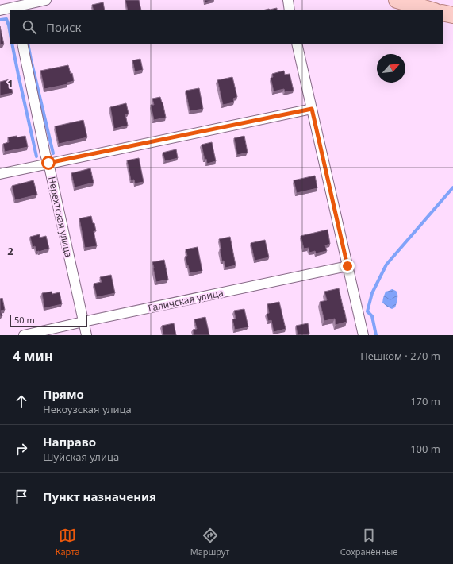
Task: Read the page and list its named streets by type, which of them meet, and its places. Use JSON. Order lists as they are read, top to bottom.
{
  "streets": {
    "street": ["Нерехтская улица", "Галичская улица"]
  },
  "crossings": [
    ["Нерехтская улица", "Галичская улица"]
  ],
  "scale_bar": "50 m",
  "north": "top right",
  "page": {
    "search": "Поиск",
    "scale": "50 m",
    "heading": ["4 мин", "Пешком · 270 m"],
    "list": [
      ["Прямо", "Некоузская улица", "170 m"],
      ["Направо", "Шуйская улица", "100 m"],
      "Пункт назначения"
    ],
    "nav": ["Карта", "Маршрут", "Сохранённые"]
  },
  "grid": {
    "rows": ["1", "2"]
  }
}
